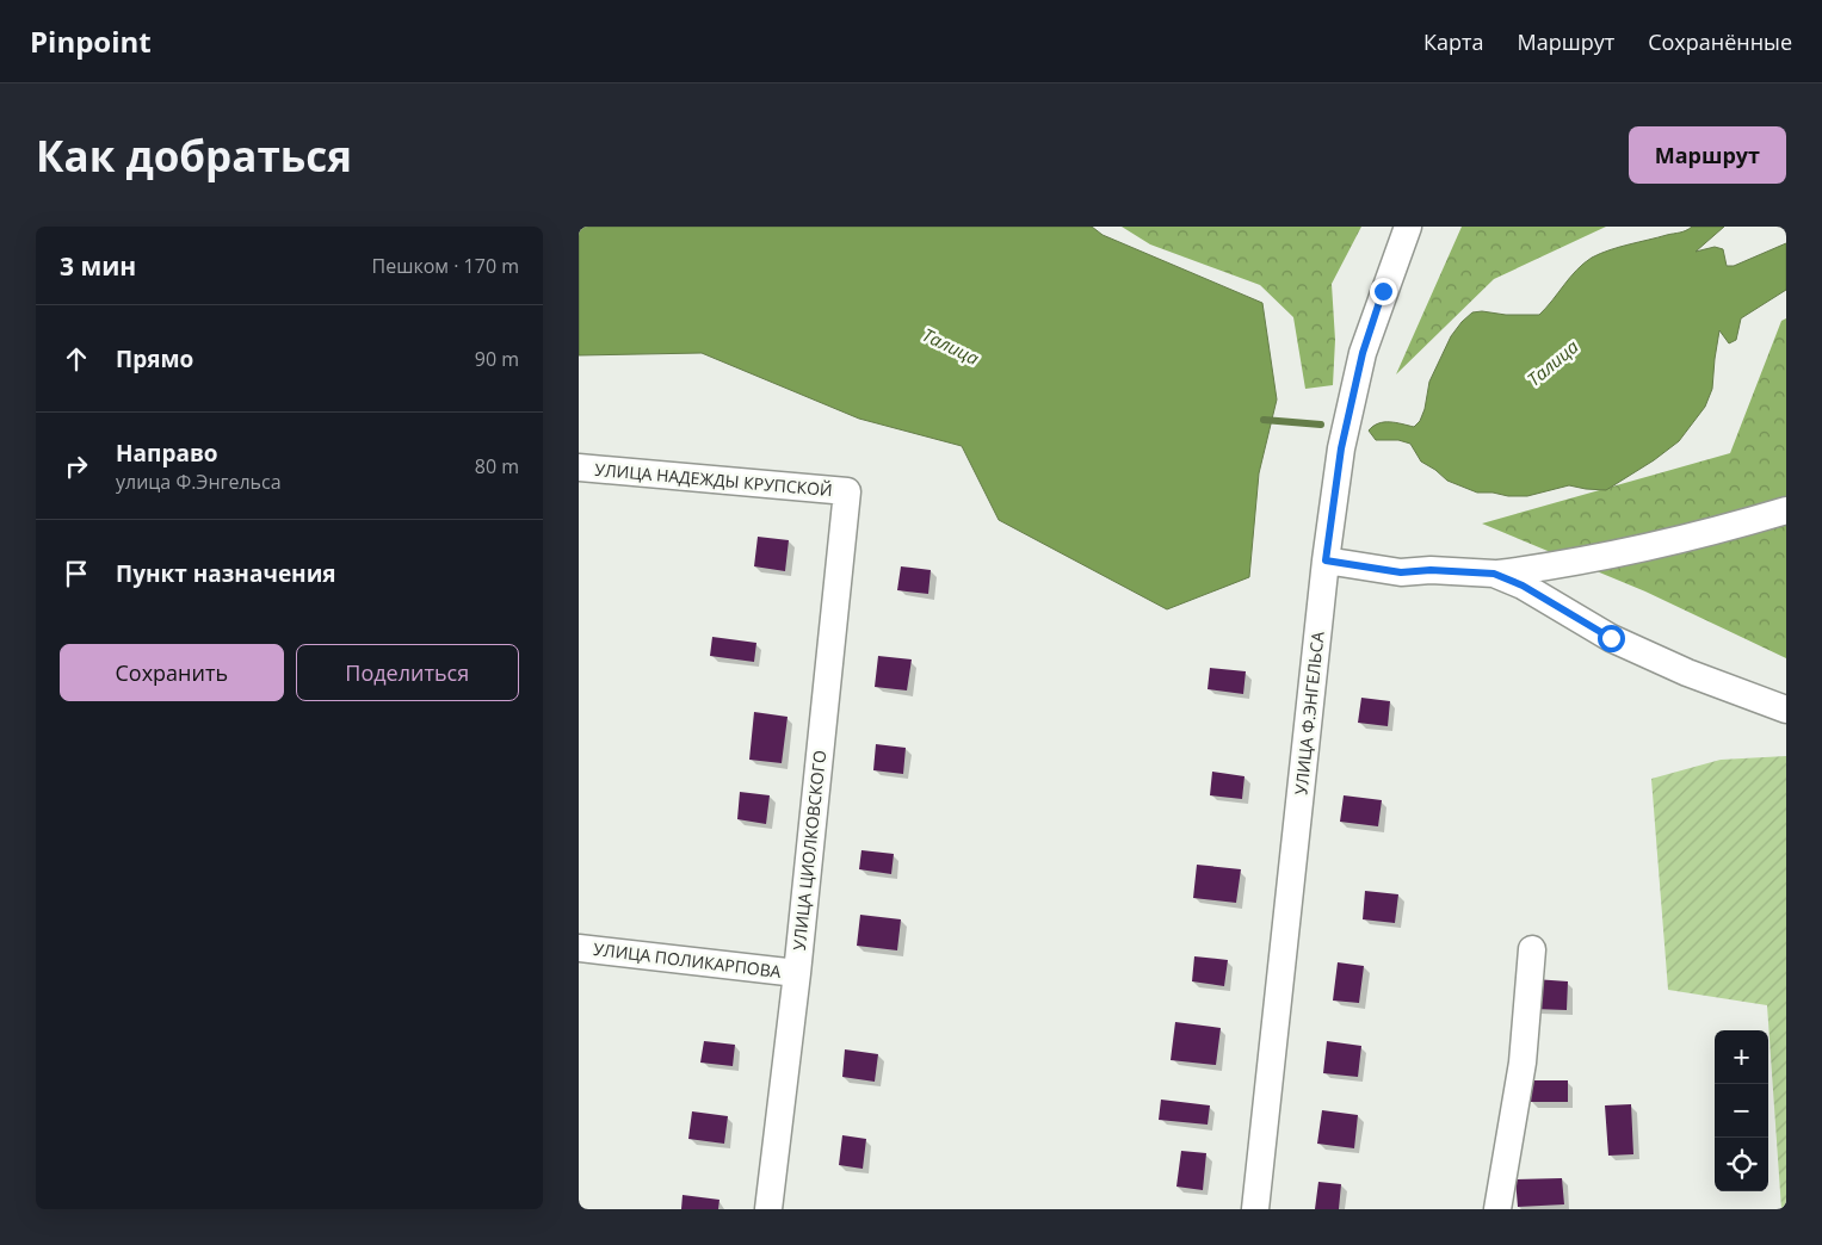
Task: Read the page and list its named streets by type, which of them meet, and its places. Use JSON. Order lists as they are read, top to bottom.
{
  "streets": {
    "street": [
      "УЛИЦА НАДЕЖДЫ КРУПСКОЙ",
      "УЛИЦА Ф.ЭНГЕЛЬСА",
      "УЛИЦА ЦИОЛКОВСКОГО",
      "УЛИЦА ПОЛИКАРПОВА"
    ]
  },
  "crossings": [
    ["УЛИЦА НАДЕЖДЫ КРУПСКОЙ", "УЛИЦА ЦИОЛКОВСКОГО"],
    ["УЛИЦА ЦИОЛКОВСКОГО", "УЛИЦА ПОЛИКАРПОВА"]
  ],
  "water": ["Талица"],
  "page": {
    "header": "Pinpoint",
    "nav": ["Карта", "Маршрут", "Сохранённые"],
    "buttons": [
      "Маршрут",
      ["Сохранить", "Поделиться"]
    ],
    "title": "Как добраться",
    "heading": ["3 мин", "Пешком · 170 m"],
    "list": [
      ["Прямо", "90 m"],
      ["Направо", "улица Ф.Энгельса", "80 m"],
      "Пункт назначения"
    ],
    "map_buttons": ["+", "−"]
  }
}
